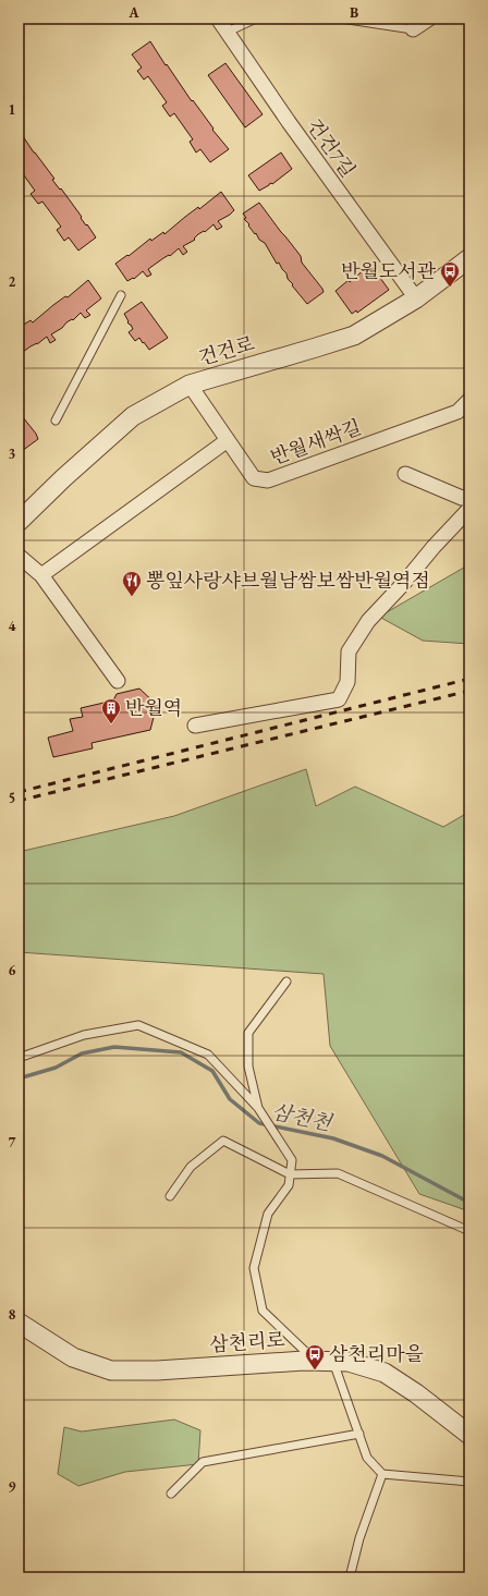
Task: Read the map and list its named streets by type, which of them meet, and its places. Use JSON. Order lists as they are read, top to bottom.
{
  "streets": {
    "street": [
      "건건7길",
      "건건로",
      "반월새싹길",
      "삼천리로"
    ]
  },
  "crossings": [
    ["건건7길", "건건로"],
    ["건건로", "반월새싹길"]
  ],
  "water": ["삼천천"],
  "places": {
    "bus stop": ["반월도서관", "삼천리마을"],
    "restaurant": ["뽕잎사랑샤브월남쌈보쌈반월역점"],
    "building": ["반월역"]
  },
  "grid": {
    "columns": ["A", "B"],
    "rows": [
      "1",
      "2",
      "3",
      "4",
      "5",
      "6",
      "7",
      "8",
      "9"
    ]
  }
}
